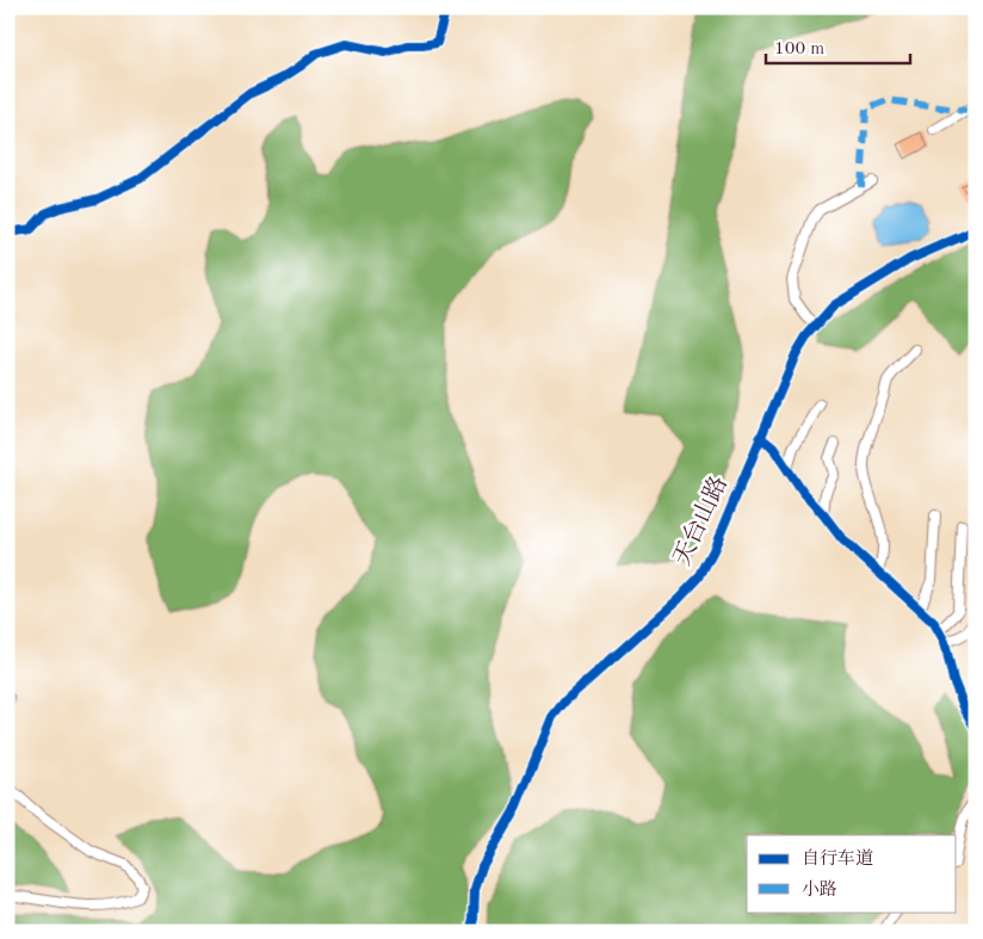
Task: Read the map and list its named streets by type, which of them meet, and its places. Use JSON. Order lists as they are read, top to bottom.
{
  "streets": {
    "street": ["天台山路"]
  },
  "legend": ["自行车道", "小路"],
  "scale_bar": "100 m"
}
